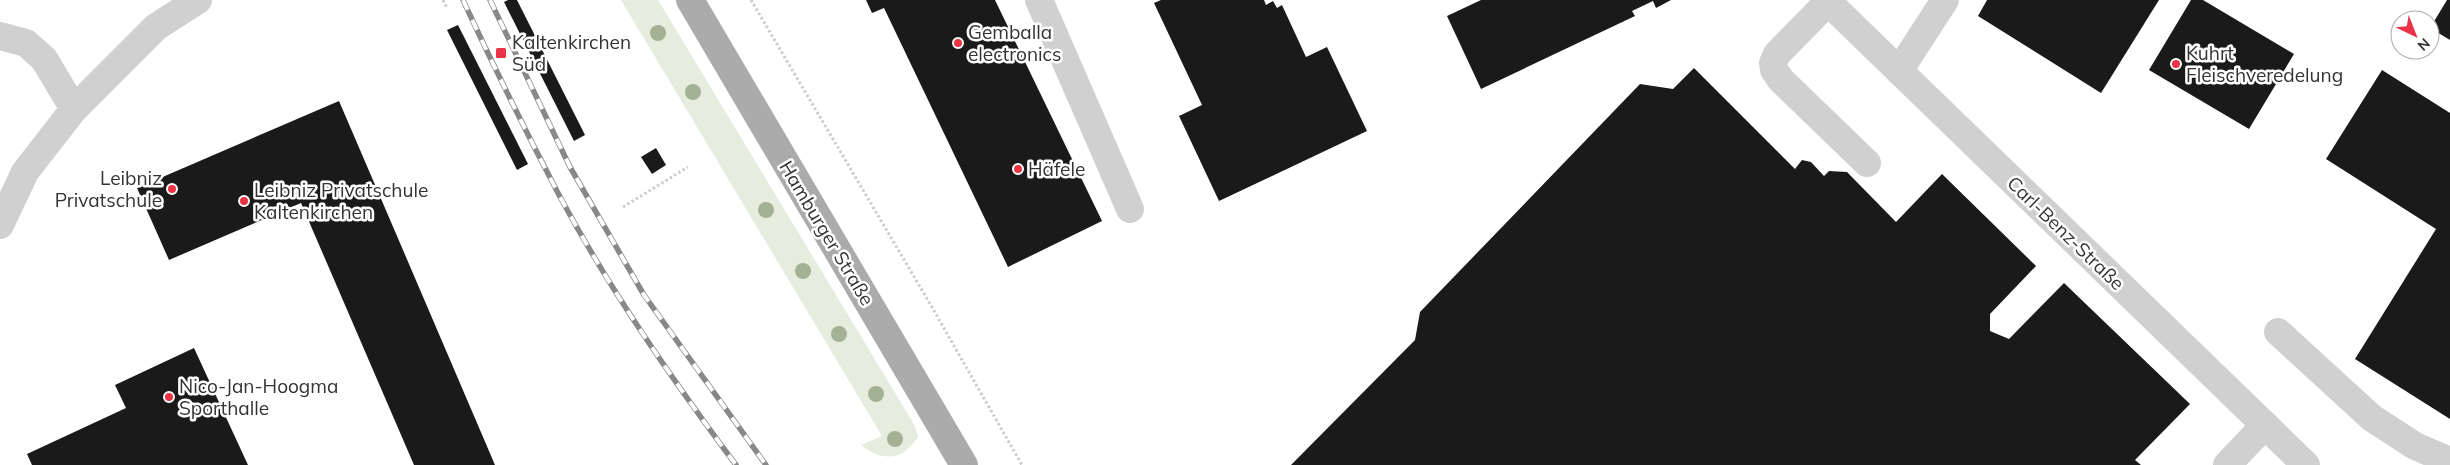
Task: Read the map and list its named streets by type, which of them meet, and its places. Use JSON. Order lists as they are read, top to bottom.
{
  "streets": {
    "main road": ["Hamburger Straße"],
    "street": ["Carl-Benz-Straße"]
  },
  "places": {
    "other": [
      "Gemballa electronics",
      "Kuhrt Fleischveredelung",
      "Häfele",
      "Leibniz Privatschule",
      "Leibniz Privatschule Kaltenkirchen",
      "Nico-Jan-Hoogma Sporthalle"
    ],
    "transit": ["Kaltenkirchen Süd"]
  },
  "north": "bottom right"
}
